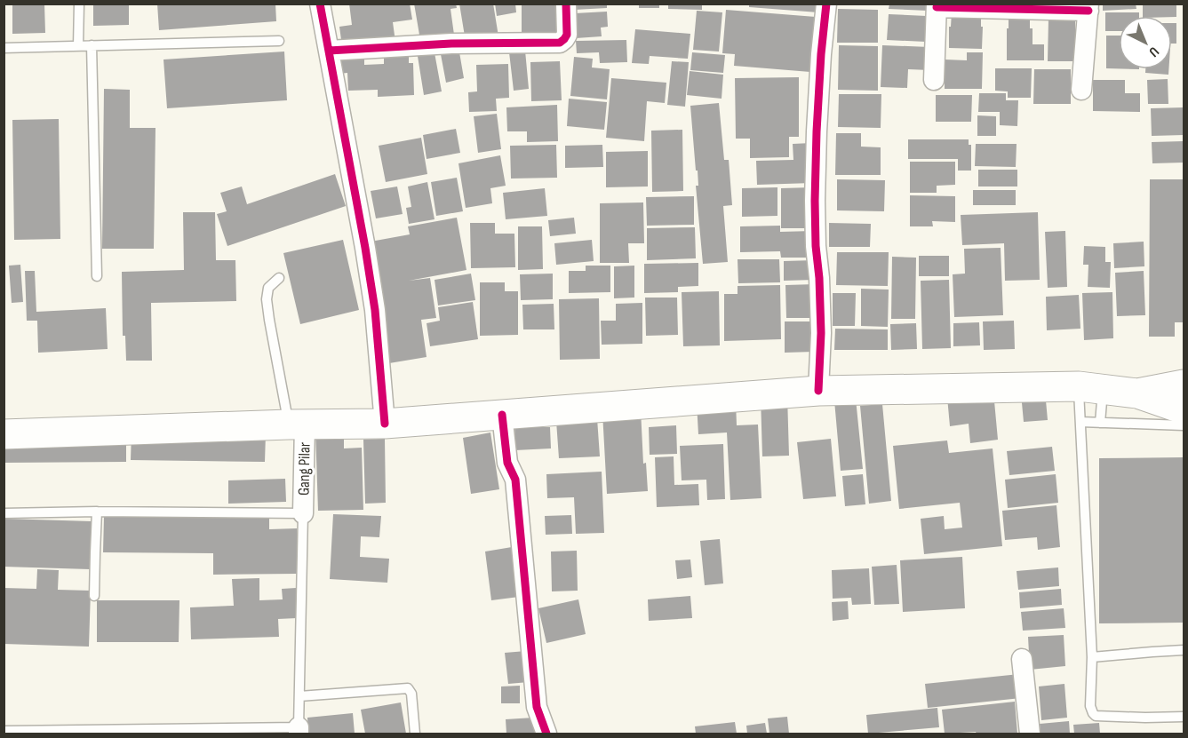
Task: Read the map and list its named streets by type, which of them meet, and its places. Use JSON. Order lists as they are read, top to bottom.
{
  "streets": {
    "street": ["Gang Pilar"]
  },
  "north": "bottom right"
}
